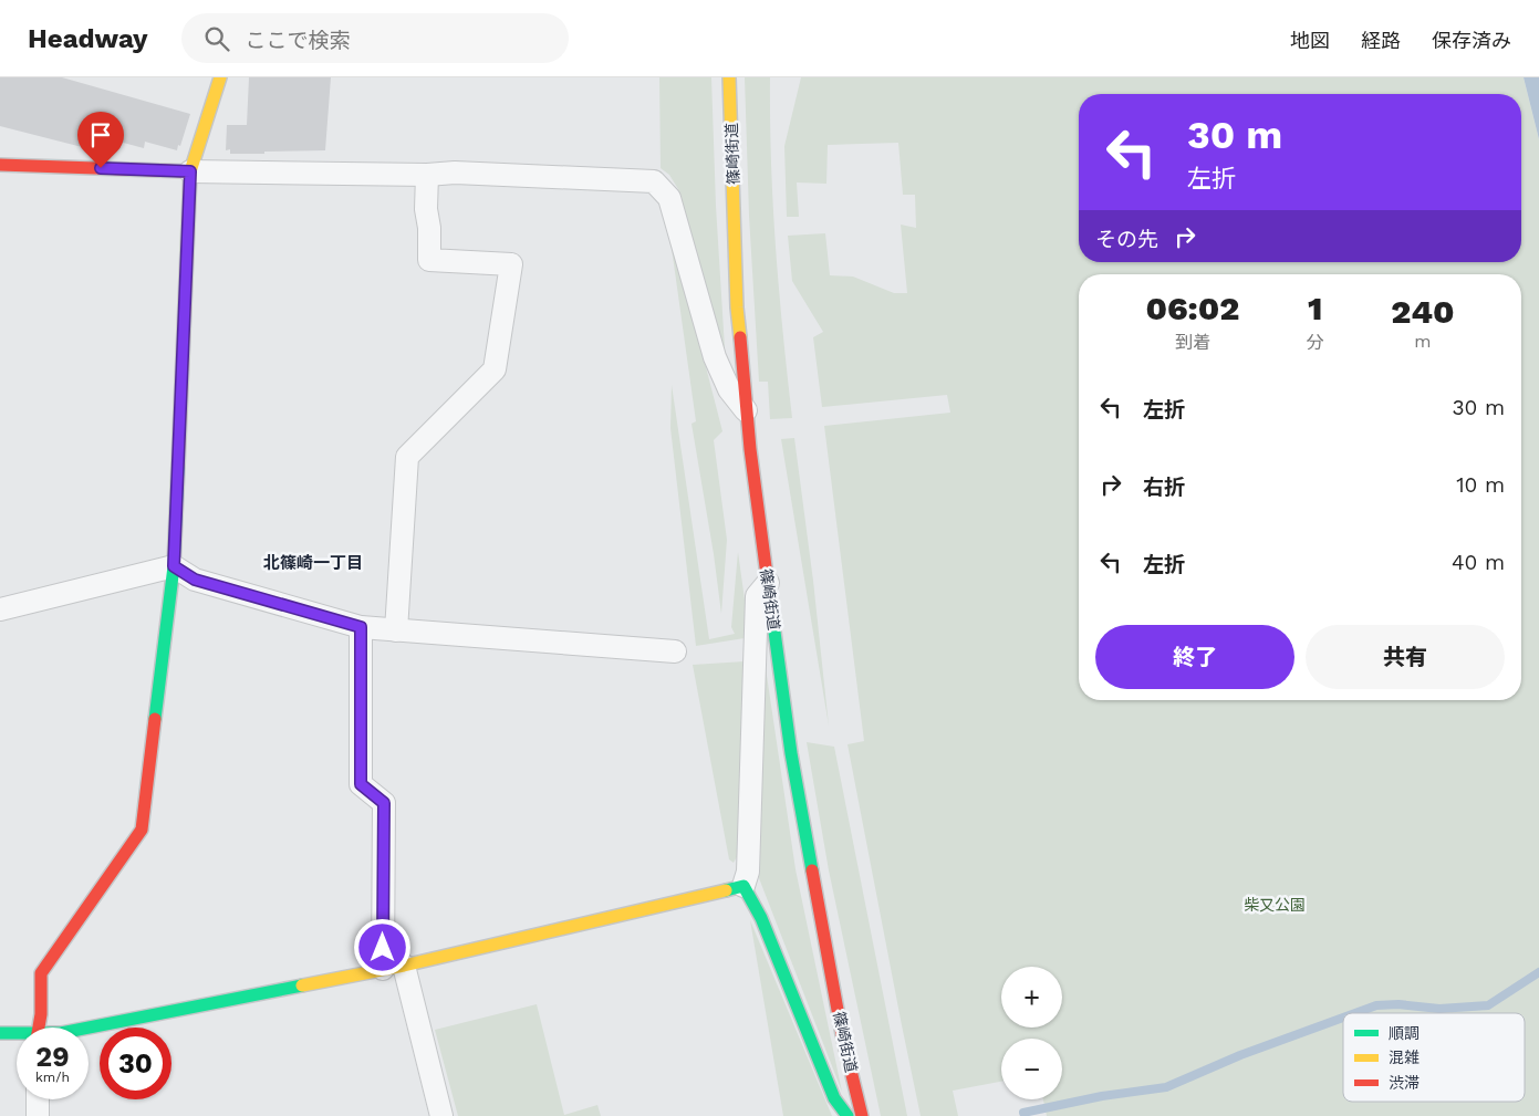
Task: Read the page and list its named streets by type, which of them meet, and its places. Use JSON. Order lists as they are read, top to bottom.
{
  "streets": {
    "street": ["篠崎街道"]
  },
  "districts": ["北篠崎一丁目"],
  "parks": ["柴又公園"],
  "legend": ["順調", "混雑", "渋滞"],
  "page": {
    "header": "Headway",
    "search": "ここで検索",
    "nav": ["地図", "経路", "保存済み"],
    "turn": ["30 m", "左折"],
    "then": "その先",
    "eta": [
      "06:02",
      "到着",
      "1",
      "分",
      "240",
      "m"
    ],
    "list": [
      {
        "name": "左折",
        "value": "30 m"
      },
      {
        "name": "右折",
        "value": "10 m"
      },
      {
        "name": "左折",
        "value": "40 m"
      }
    ],
    "buttons": ["終了", "共有"],
    "map_buttons": ["+", "−"],
    "speed": "29 km/h",
    "limit": "30"
  }
}
